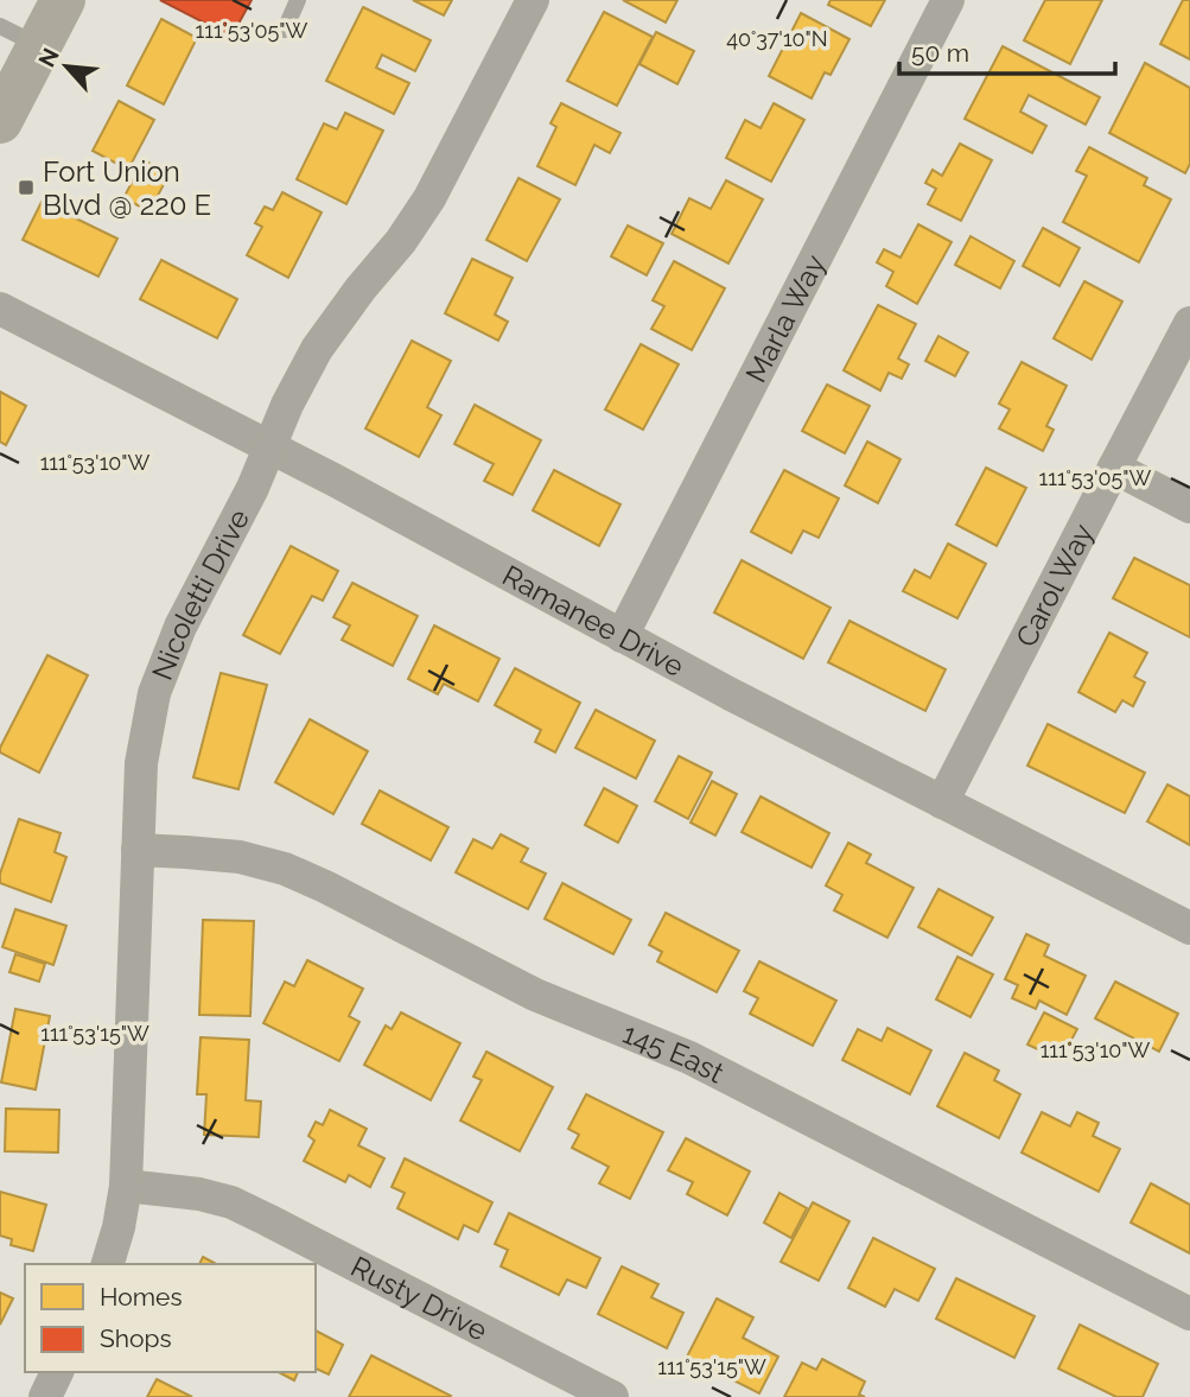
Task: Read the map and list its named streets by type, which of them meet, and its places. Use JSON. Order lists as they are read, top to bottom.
{
  "streets": {
    "street": [
      "Marla Way",
      "Carol Way",
      "Nicoletti Drive",
      "Ramanee Drive",
      "145 East",
      "Rusty Drive"
    ]
  },
  "crossings": [
    ["Marla Way", "Ramanee Drive"],
    ["Carol Way", "Ramanee Drive"],
    ["Nicoletti Drive", "Ramanee Drive"],
    ["Nicoletti Drive", "145 East"],
    ["Nicoletti Drive", "Rusty Drive"]
  ],
  "places": {
    "transit": ["Fort Union Blvd @ 220 E"]
  },
  "legend": ["Homes", "Shops"],
  "scale_bar": "50 m",
  "north": "top left",
  "coordinates": [
    "111°53'05\"W",
    "40°37'10\"N",
    "111°53'10\"W",
    "111°53'15\"W"
  ]
}
